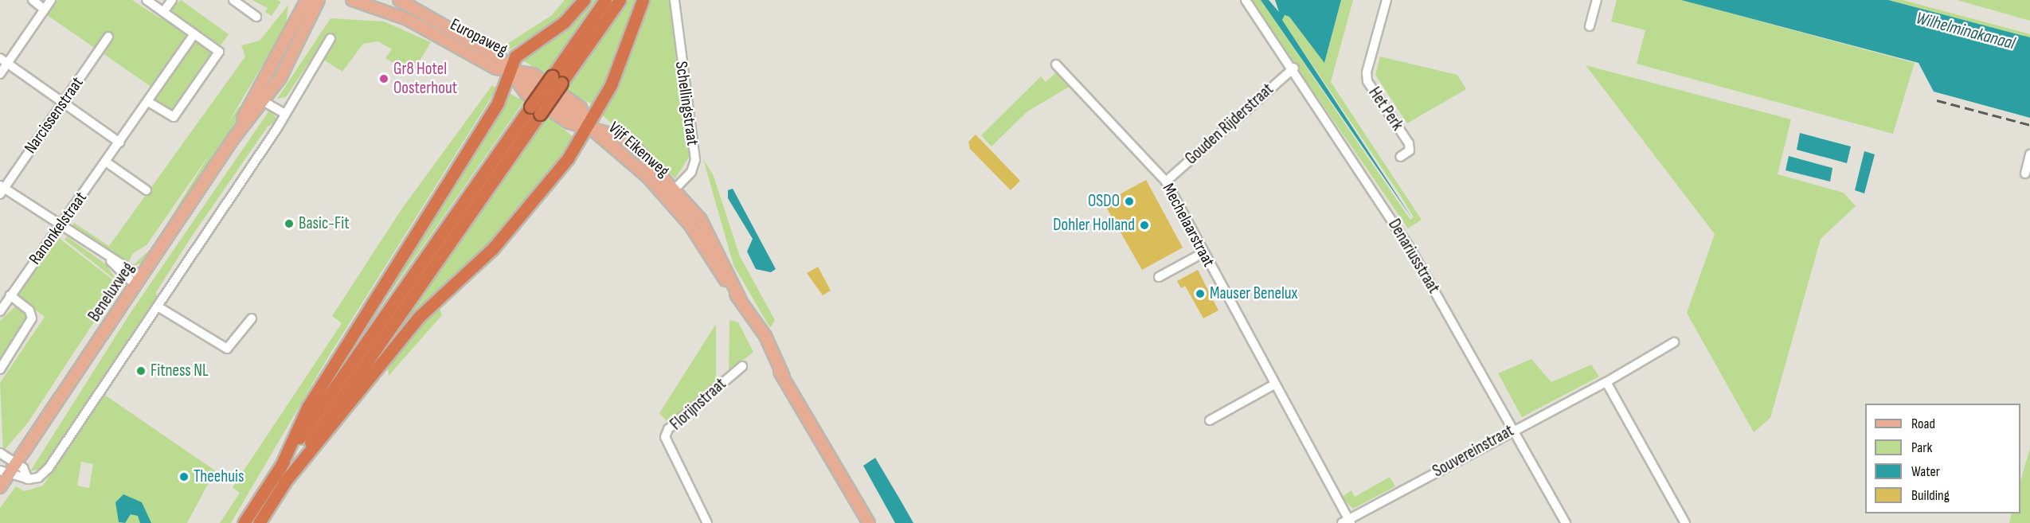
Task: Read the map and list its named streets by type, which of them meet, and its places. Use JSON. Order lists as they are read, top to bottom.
{
  "streets": {
    "main road": ["Europaweg", "Vijf Eikenweg", "Beneluxweg"],
    "street": [
      "Schellingstraat",
      "Het Perk",
      "Narcissenstraat",
      "Gouden Rijderstraat",
      "Mechelaarstraat",
      "Ranonkelstraat",
      "Denariusstraat",
      "Florijnstraat",
      "Souvereinstraat"
    ]
  },
  "crossings": [
    ["Europaweg", "Vijf Eikenweg"],
    ["Schellingstraat", "Vijf Eikenweg"],
    ["Gouden Rijderstraat", "Mechelaarstraat"],
    ["Gouden Rijderstraat", "Denariusstraat"],
    ["Mechelaarstraat", "Souvereinstraat"],
    ["Denariusstraat", "Souvereinstraat"]
  ],
  "water": ["Wilhelminakanaal"],
  "places": [
    "Gr8 Hotel Oosterhout",
    "OSDO",
    "Basic-Fit",
    "Dohler Holland",
    "Mauser Benelux",
    "Fitness NL",
    "Theehuis"
  ],
  "legend": [
    "Road",
    "Park",
    "Water",
    "Building"
  ]
}
